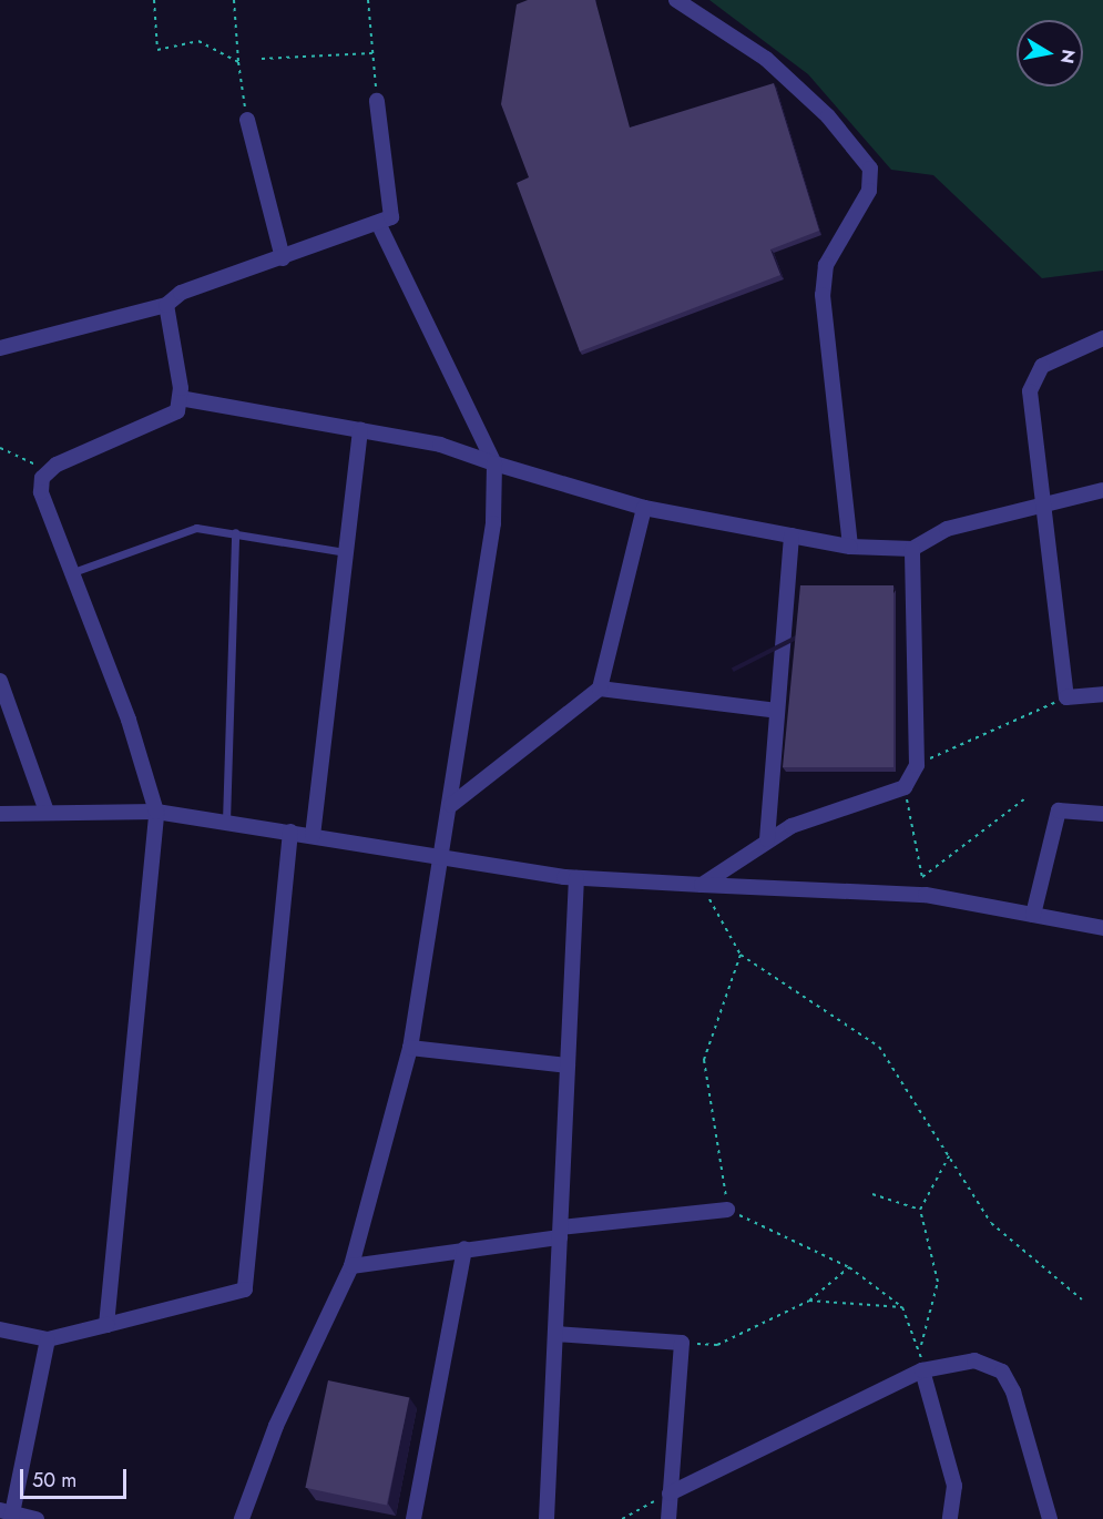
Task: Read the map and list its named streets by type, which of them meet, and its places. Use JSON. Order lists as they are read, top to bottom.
{
  "scale_bar": "50 m",
  "north": "right"
}
